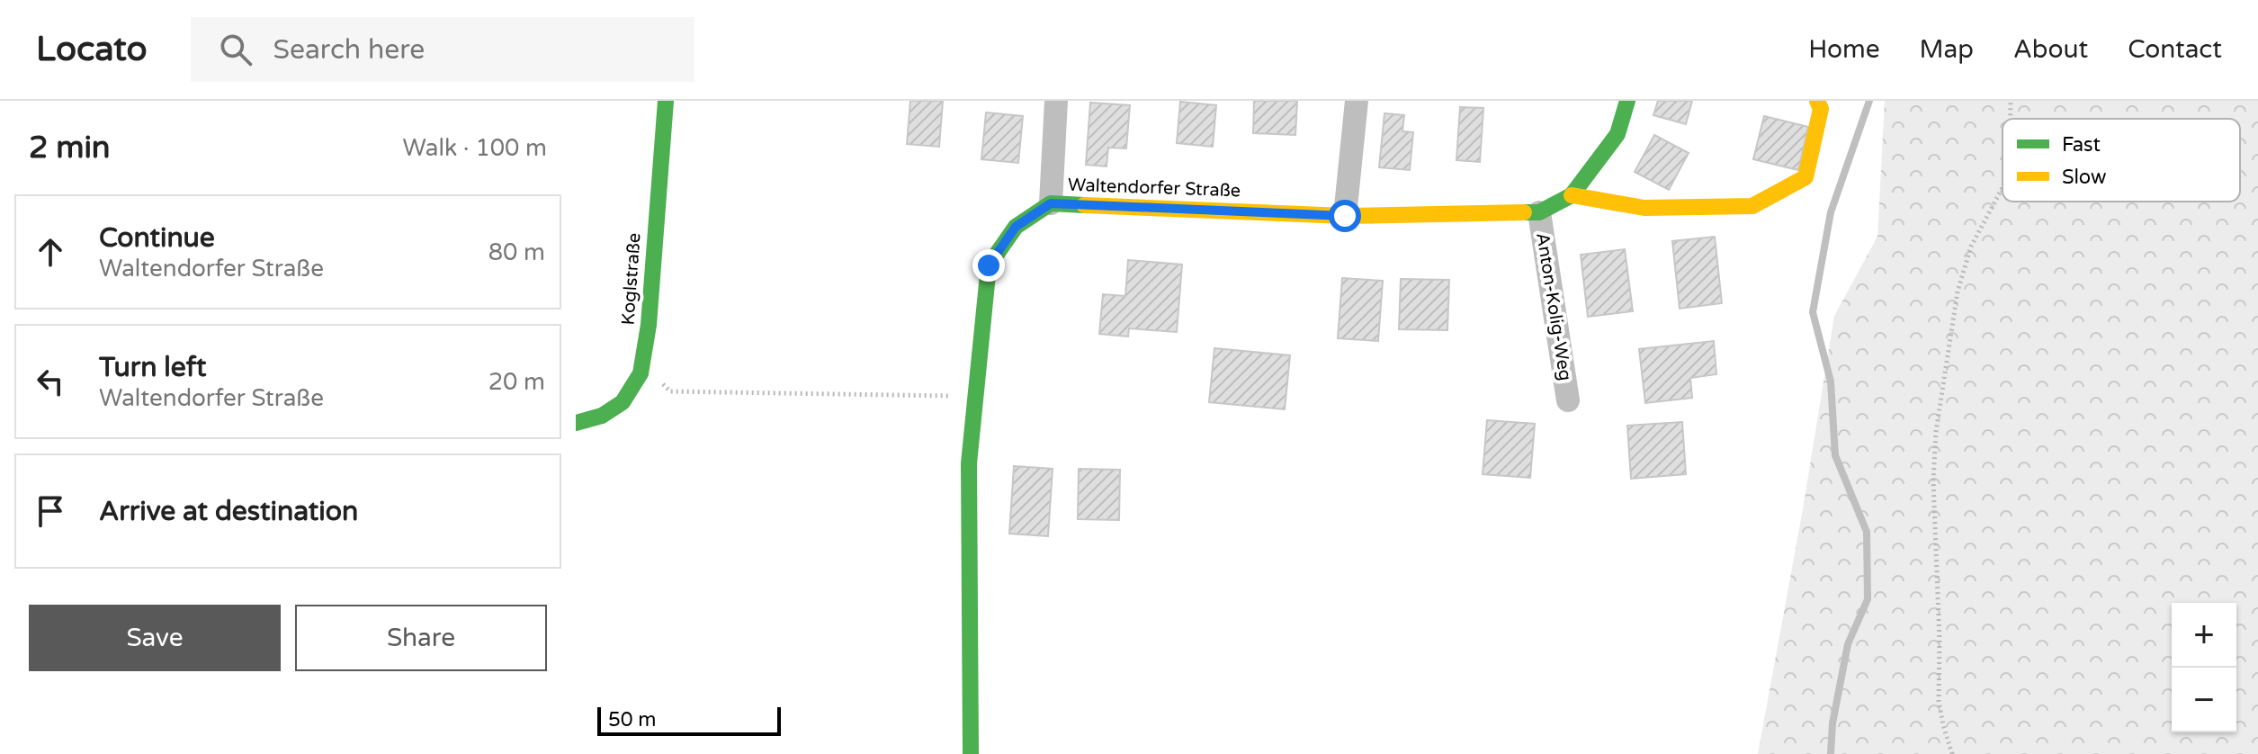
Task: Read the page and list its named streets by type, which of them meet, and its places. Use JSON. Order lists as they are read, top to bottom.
{
  "streets": {
    "street": ["Waltendorfer Straße", "Koglstraße", "Anton-Kolig-Weg"]
  },
  "crossings": [
    ["Waltendorfer Straße", "Anton-Kolig-Weg"]
  ],
  "legend": ["Fast", "Slow"],
  "scale_bar": "50 m",
  "page": {
    "header": "Locato",
    "search": "Search here",
    "nav": [
      "Home",
      "Map",
      "About",
      "Contact"
    ],
    "heading": ["2 min", "Walk · 100 m"],
    "list": [
      ["Continue", "Waltendorfer Straße", "80 m"],
      ["Turn left", "Waltendorfer Straße", "20 m"],
      "Arrive at destination"
    ],
    "buttons": ["Save", "Share"],
    "map_buttons": ["+", "−"],
    "scale": "50 m"
  }
}
